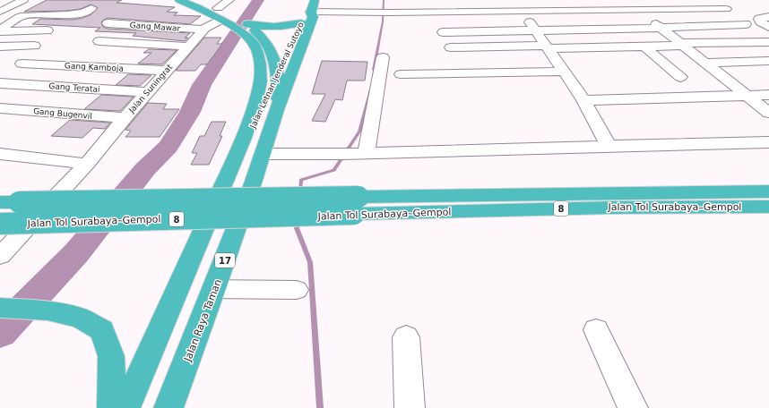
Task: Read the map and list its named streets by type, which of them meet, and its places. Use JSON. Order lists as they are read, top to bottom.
{
  "streets": {
    "highway": [
      "Jalan Letnan Jenderal Sutoyo",
      "Jalan Tol Surabaya–Gempol",
      "8",
      "17",
      "Jalan Raya Taman"
    ],
    "street": [
      "Gang Mawar",
      "Gang Kamboja",
      "Gang Teratai",
      "Jalan Suningrat",
      "Gang Bugenvil"
    ]
  },
  "crossings": [
    ["Gang Mawar", "Jalan Suningrat"],
    ["Gang Kamboja", "Jalan Suningrat"],
    ["Jalan Letnan Jenderal Sutoyo", "17"],
    ["Jalan Letnan Jenderal Sutoyo", "Jalan Raya Taman"],
    ["Gang Teratai", "Jalan Suningrat"],
    ["Jalan Suningrat", "Gang Bugenvil"],
    ["Jalan Suningrat", "17"],
    ["17", "Jalan Raya Taman"]
  ]
}
